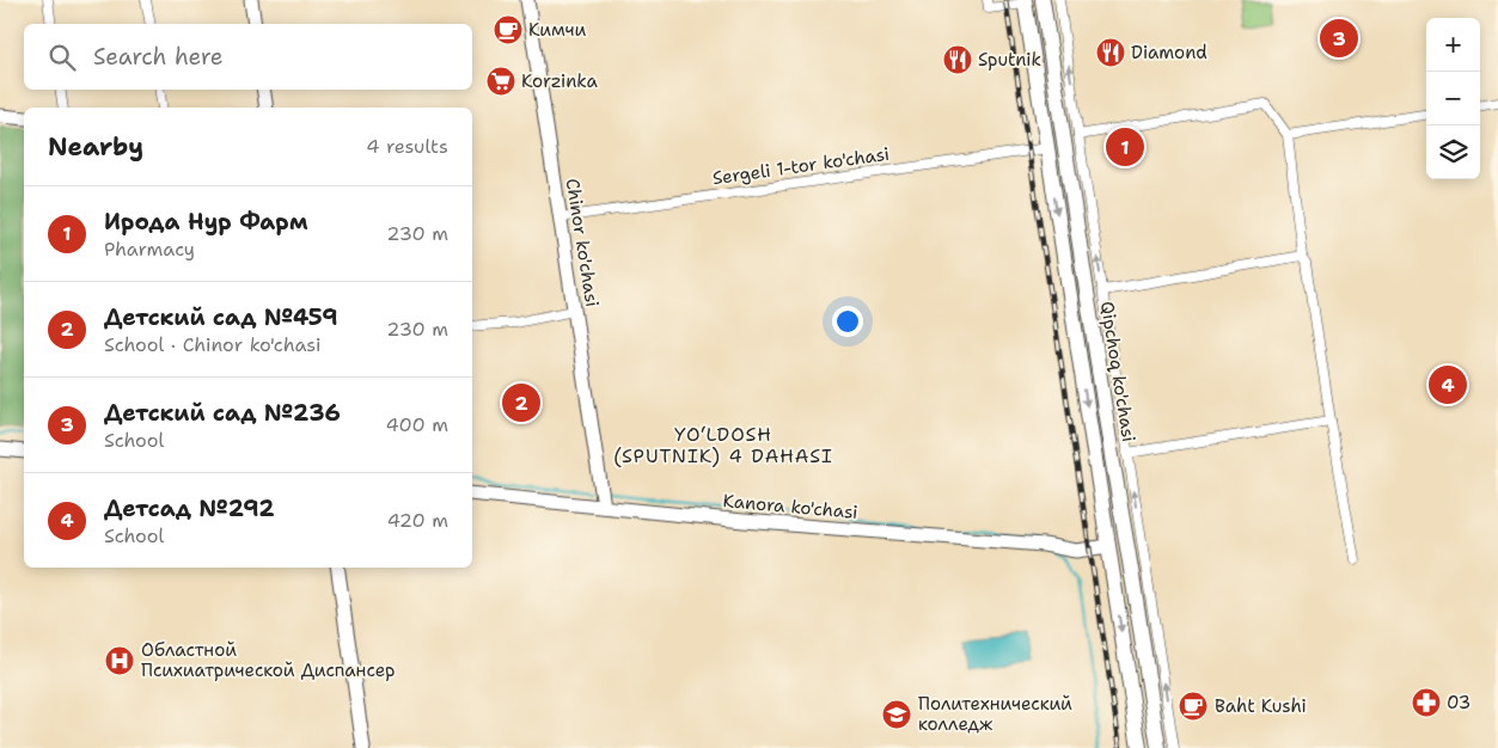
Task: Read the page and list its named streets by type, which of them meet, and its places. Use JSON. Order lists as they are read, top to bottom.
{
  "streets": {
    "main road": ["Qipchoq ko'chasi"],
    "street": ["Sergeli 1-tor ko'chasi", "Chinor ko'chasi", "Kanora ko'chasi"]
  },
  "crossings": [
    ["Sergeli 1-tor ko'chasi", "Chinor ko'chasi"],
    ["Sergeli 1-tor ko'chasi", "Qipchoq ko'chasi"],
    ["Chinor ko'chasi", "Kanora ko'chasi"],
    ["Qipchoq ko'chasi", "Kanora ko'chasi"]
  ],
  "districts": ["YO‘LDOSH (SPUTNIK) 4 DAHASI"],
  "places": {
    "cafe": ["Кимчи", "Baht Kushi"],
    "restaurant": ["Diamond", "Sputnik"],
    "supermarket": ["Korzinka"],
    "hospital": ["Областной Психиатрической Диспансер"],
    "pharmacy": ["03"],
    "school or university": ["Политехнический колледж"]
  },
  "page": {
    "pins": [
      "3",
      "1",
      "4",
      "2"
    ],
    "map_buttons": ["+", "−"],
    "search": "Search here",
    "heading": ["Nearby", "4 results"],
    "list": [
      {
        "mark": "1",
        "name": "Ирода Нур Фарм",
        "note": "Pharmacy",
        "value": "230 m"
      },
      {
        "mark": "2",
        "name": "Детский сад №459",
        "note": "School · Chinor ko'chasi",
        "value": "230 m"
      },
      {
        "mark": "3",
        "name": "Детский сад №236",
        "note": "School",
        "value": "400 m"
      },
      {
        "mark": "4",
        "name": "Детсад №292",
        "note": "School",
        "value": "420 m"
      }
    ]
  }
}
